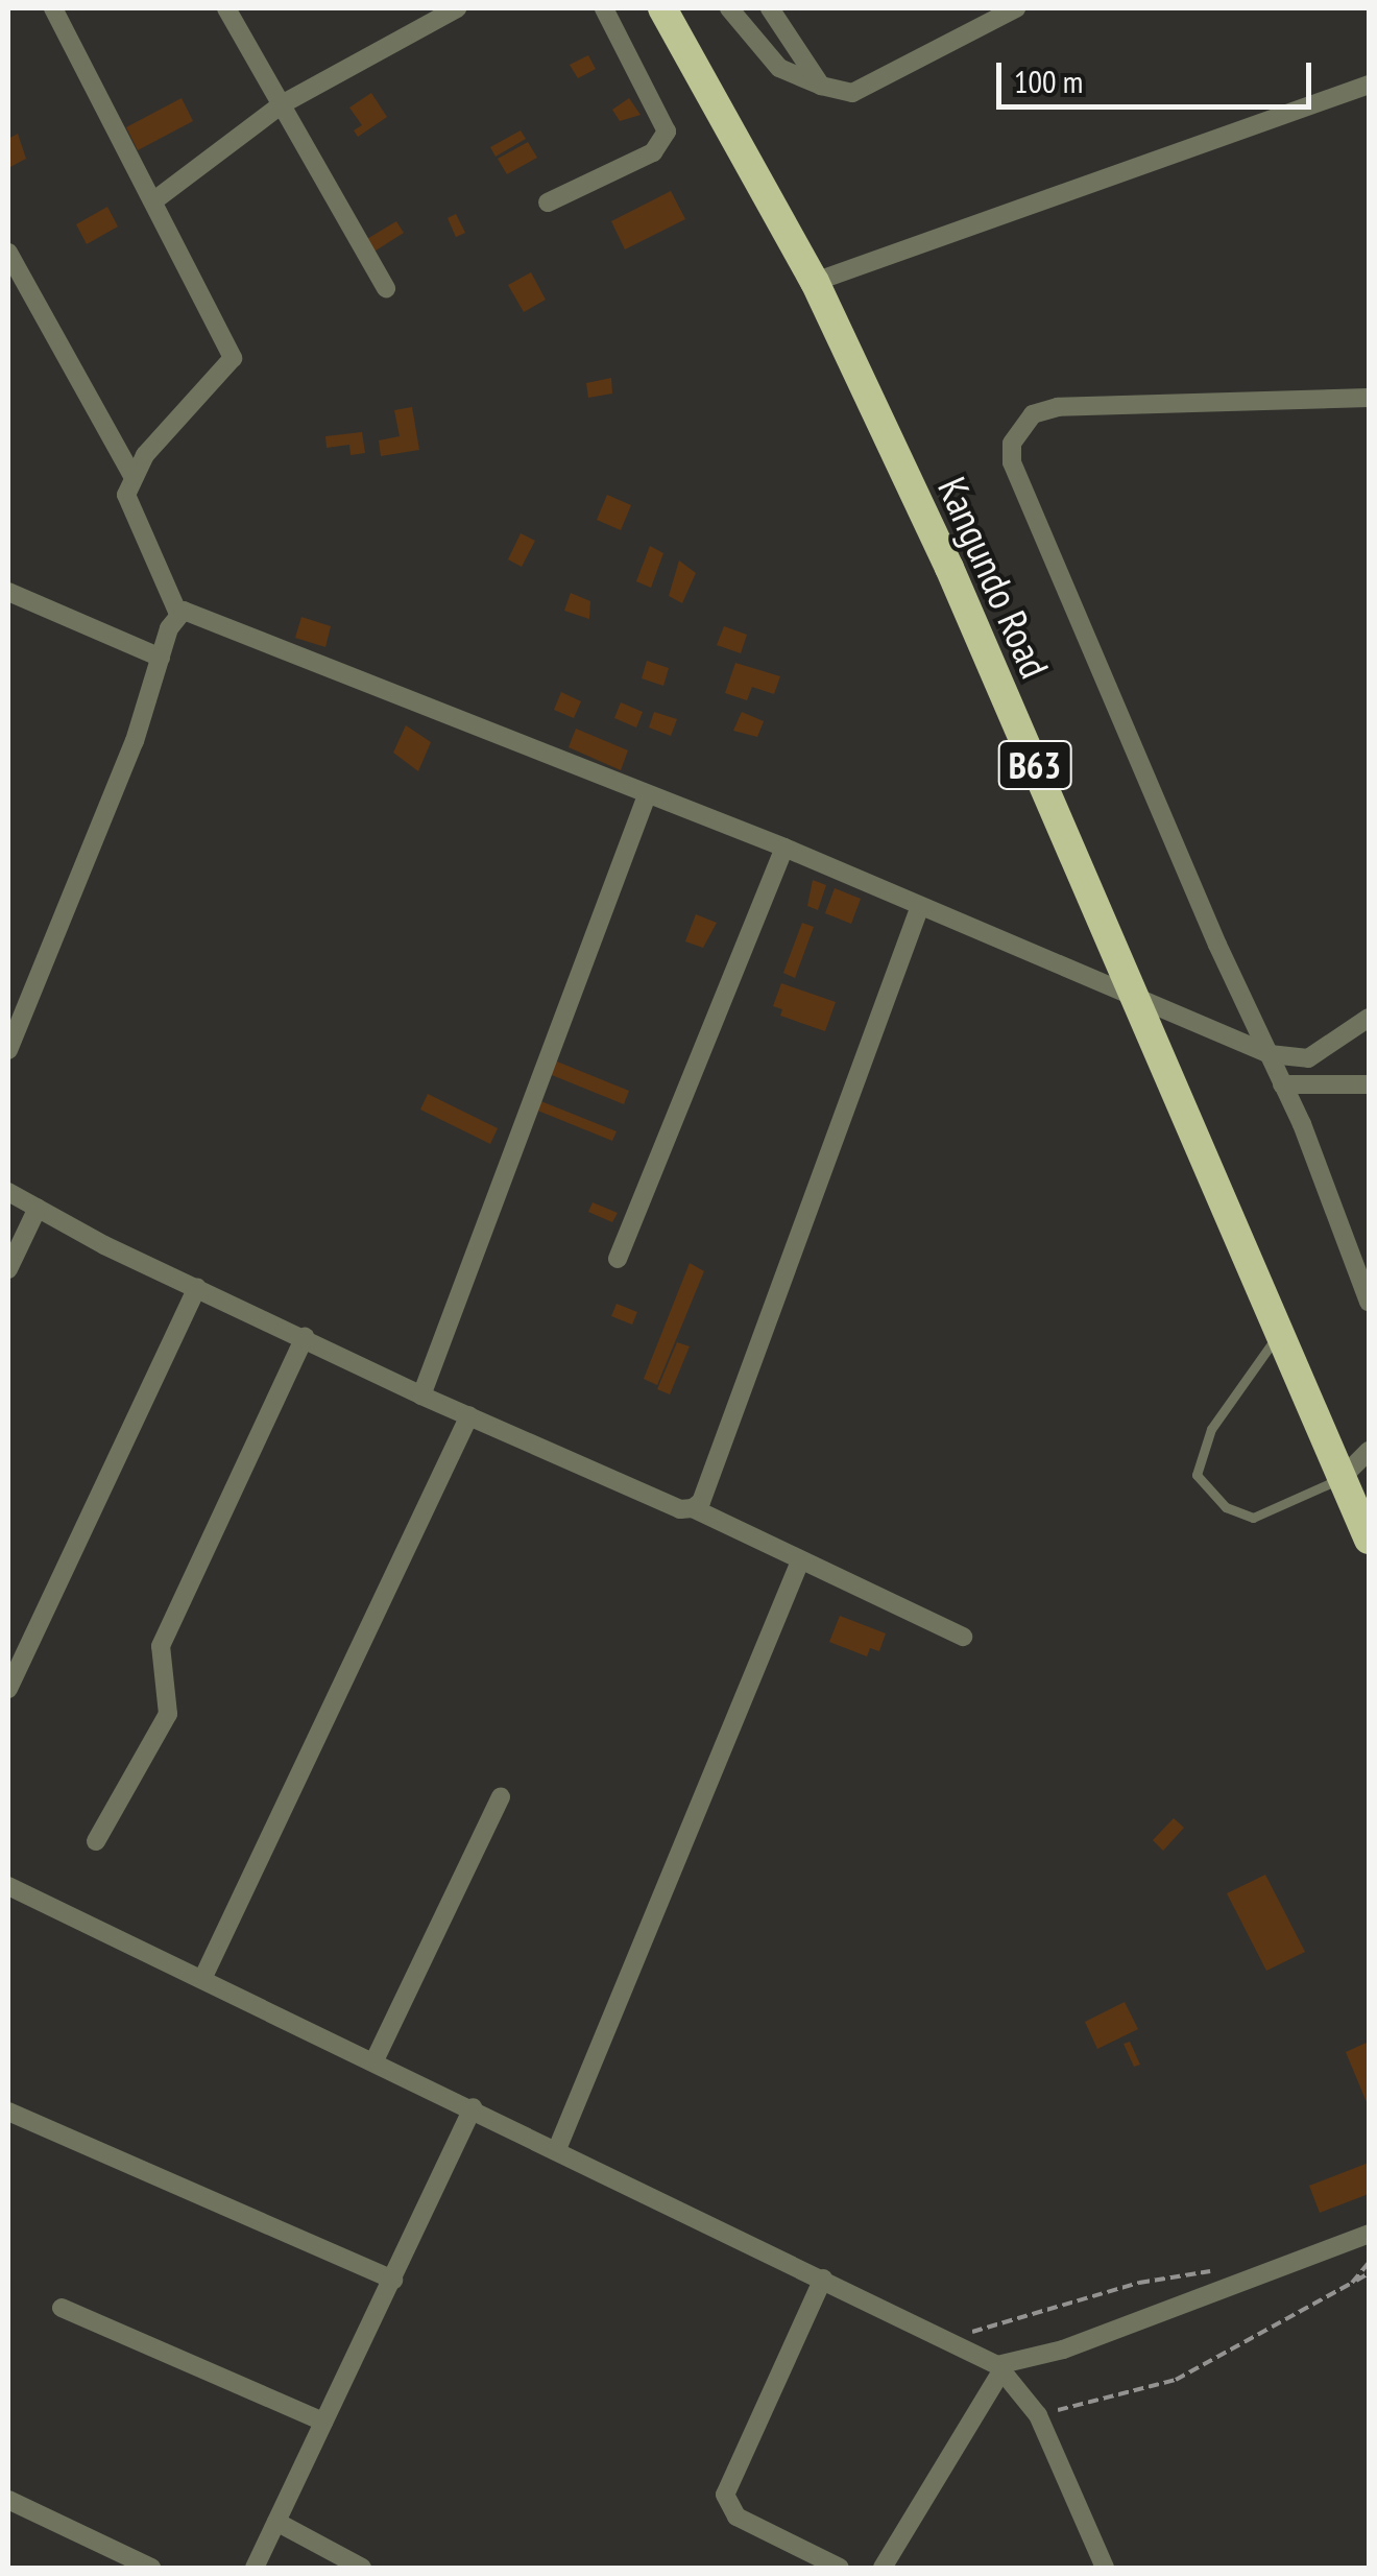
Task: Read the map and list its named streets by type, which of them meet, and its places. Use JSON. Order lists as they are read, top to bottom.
{
  "streets": {
    "highway": ["Kangundo Road", "B63"]
  },
  "scale_bar": "100 m"
}
